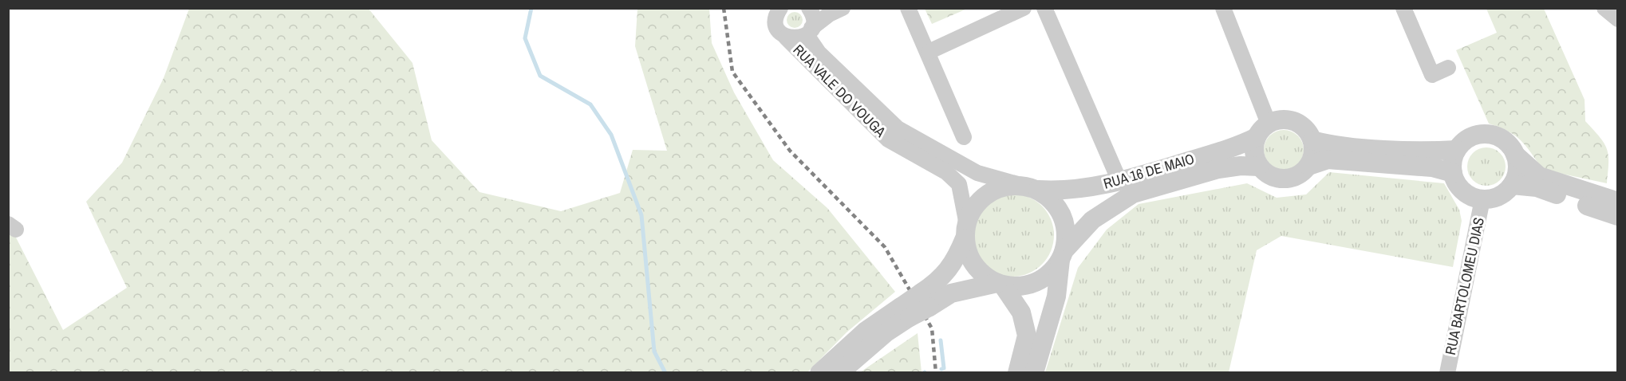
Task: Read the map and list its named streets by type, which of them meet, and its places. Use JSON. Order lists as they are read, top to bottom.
{
  "streets": {
    "street": ["RUA VALE DO VOUGA", "RUA 16 DE MAIO", "RUA BARTOLOMEU DIAS"]
  },
  "crossings": [
    ["RUA VALE DO VOUGA", "RUA 16 DE MAIO"]
  ]
}
